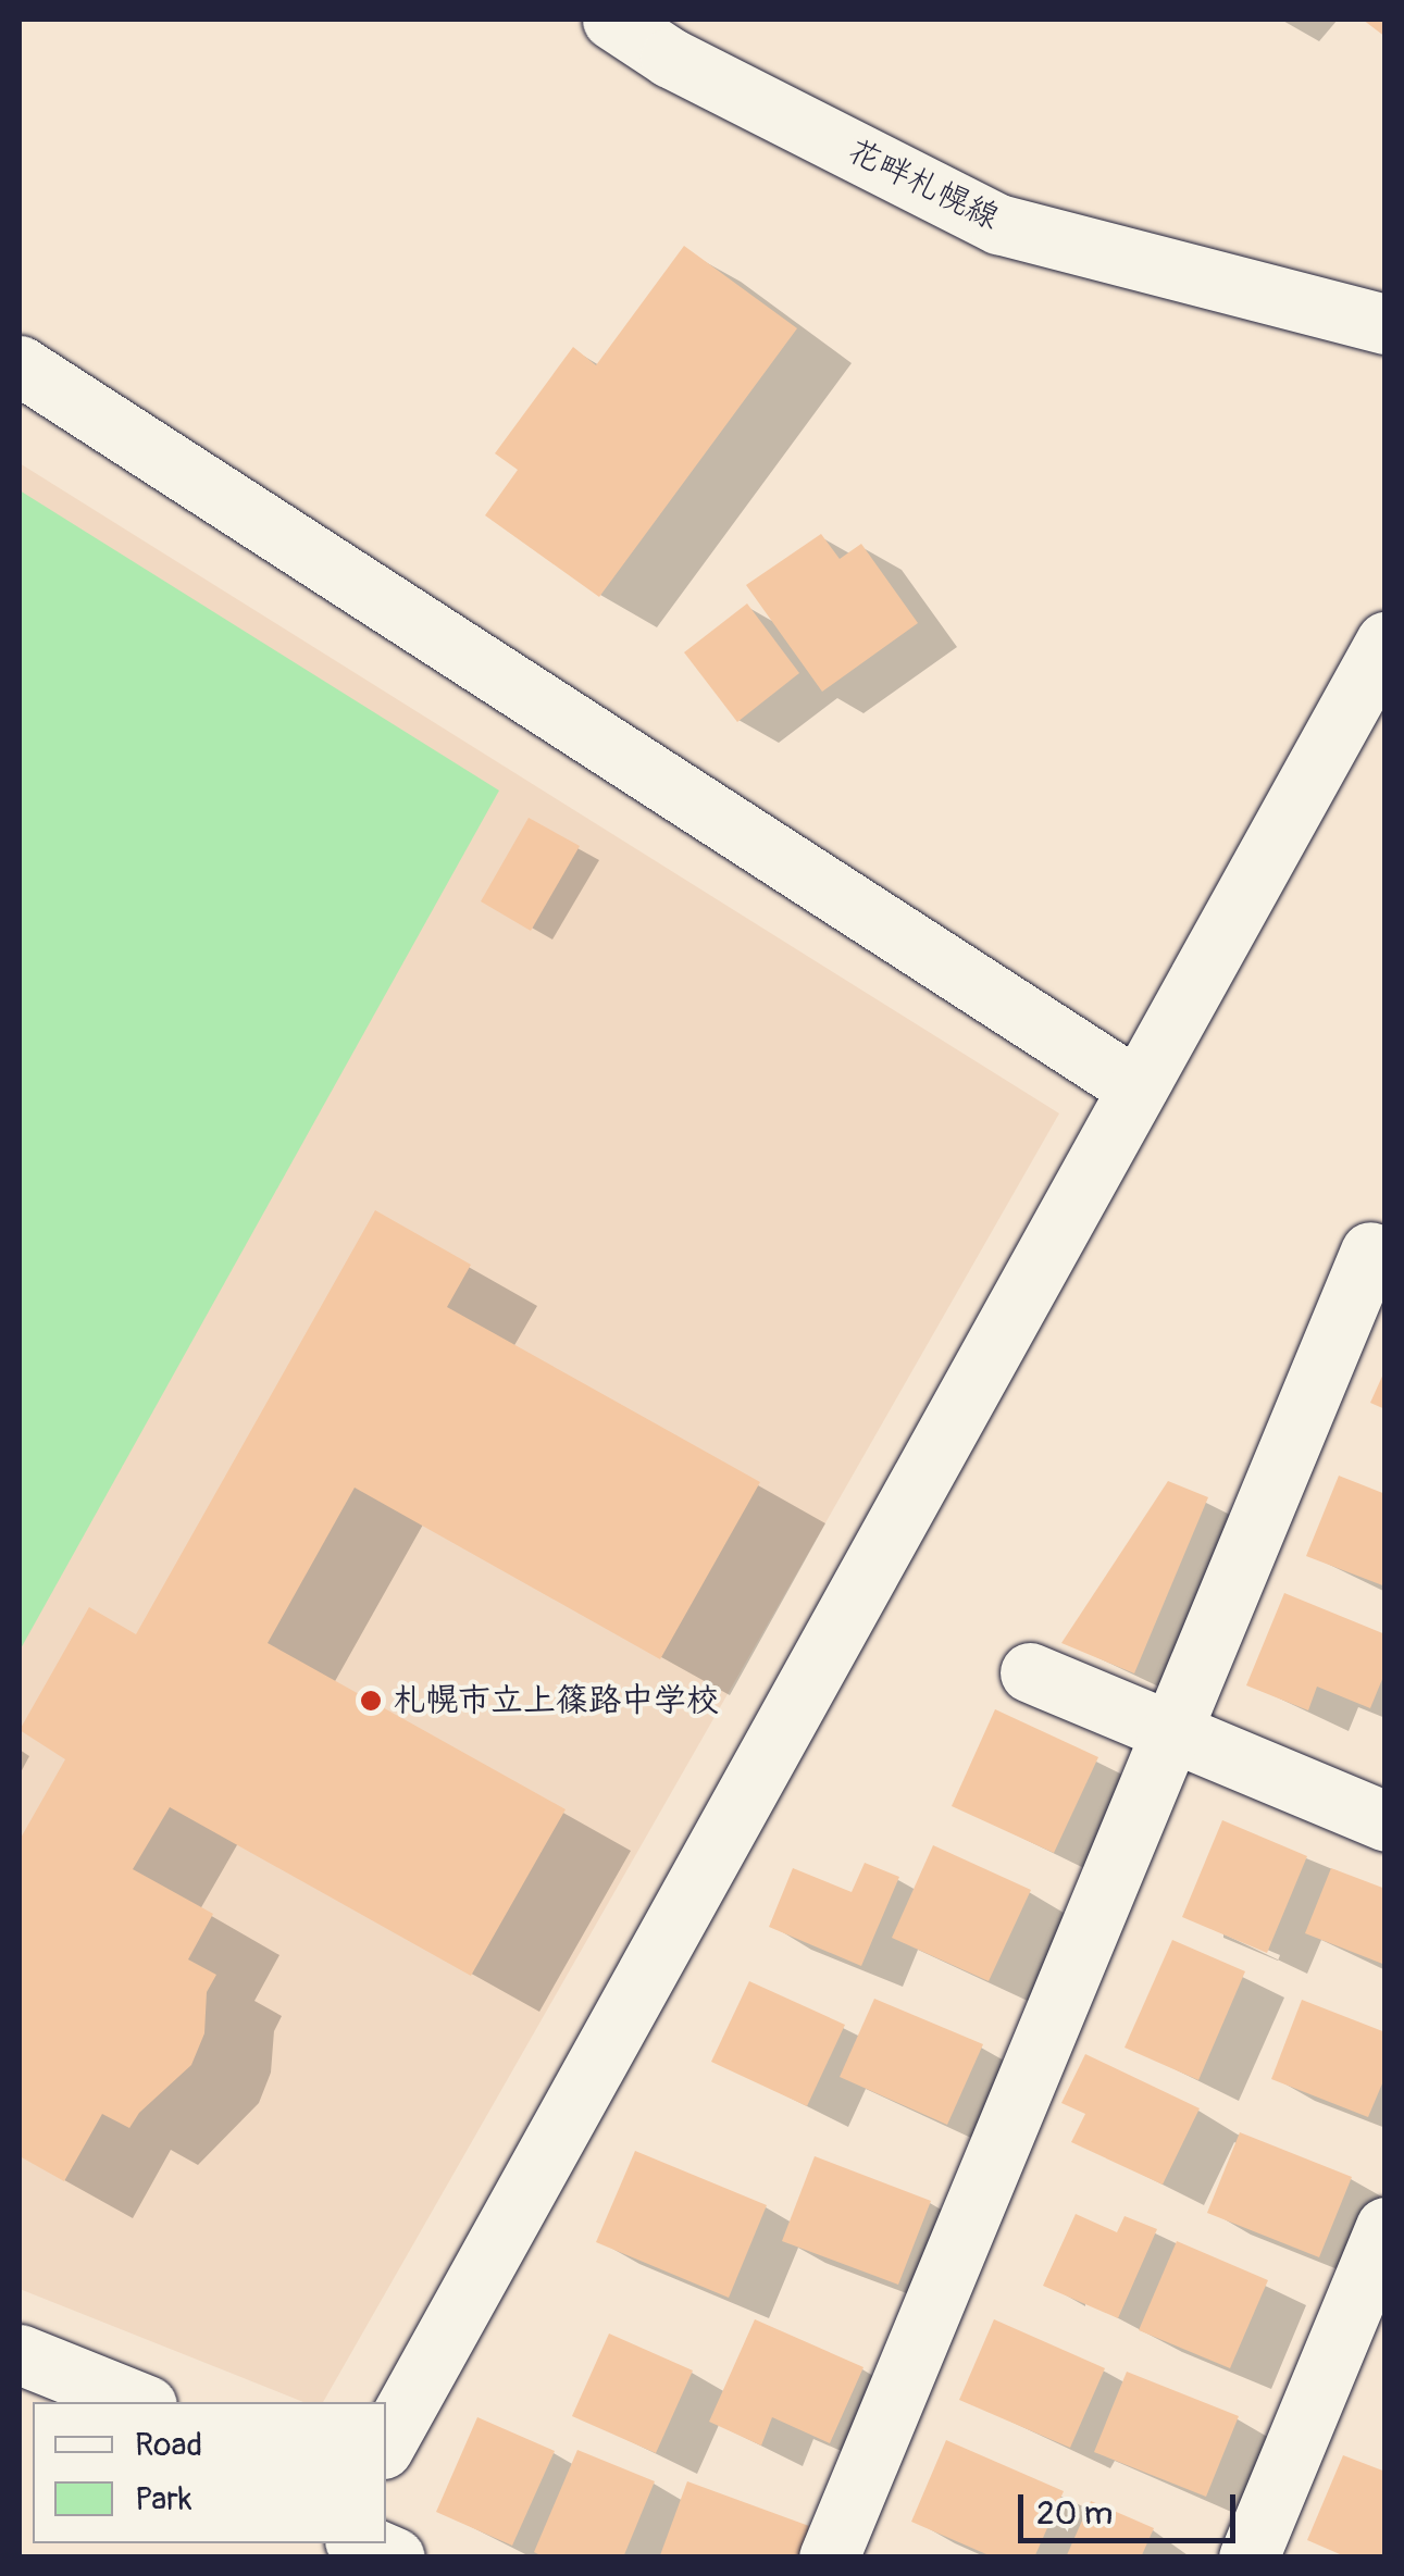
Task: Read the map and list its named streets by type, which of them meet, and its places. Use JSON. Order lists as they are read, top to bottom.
{
  "streets": {
    "street": ["花畔札幌線"]
  },
  "places": ["札幌市立上篠路中学校"],
  "legend": ["Road", "Park"],
  "scale_bar": "20 m"
}
